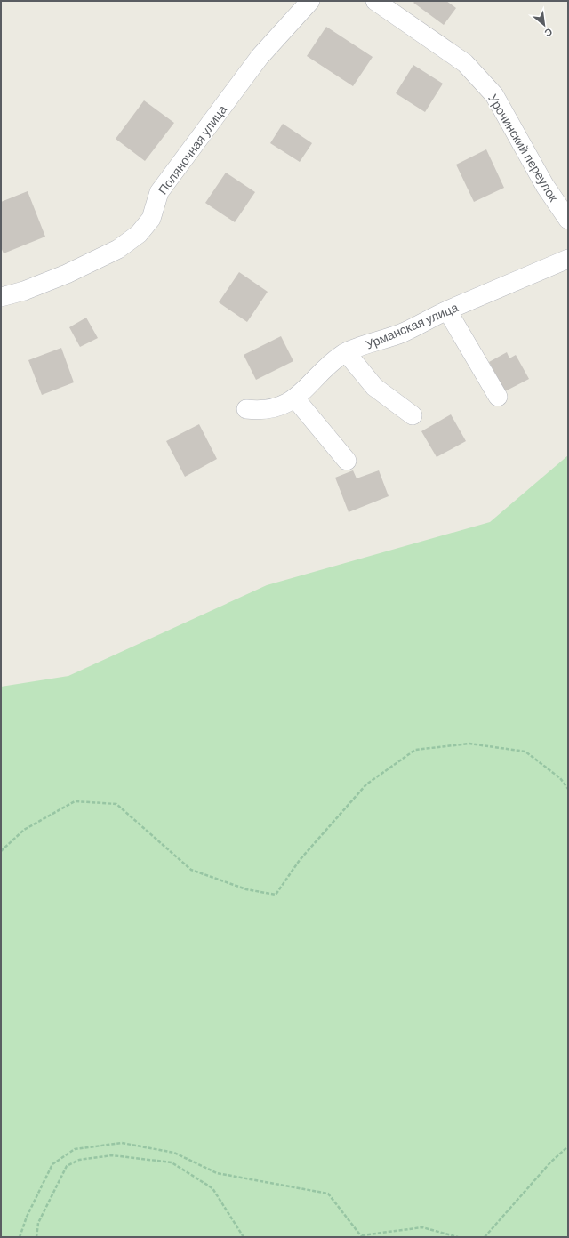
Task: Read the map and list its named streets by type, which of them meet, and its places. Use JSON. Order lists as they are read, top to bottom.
{
  "streets": {
    "street": ["Урочинский переулок", "Поляночная улица", "Урманская улица"]
  },
  "north": "bottom right"
}
